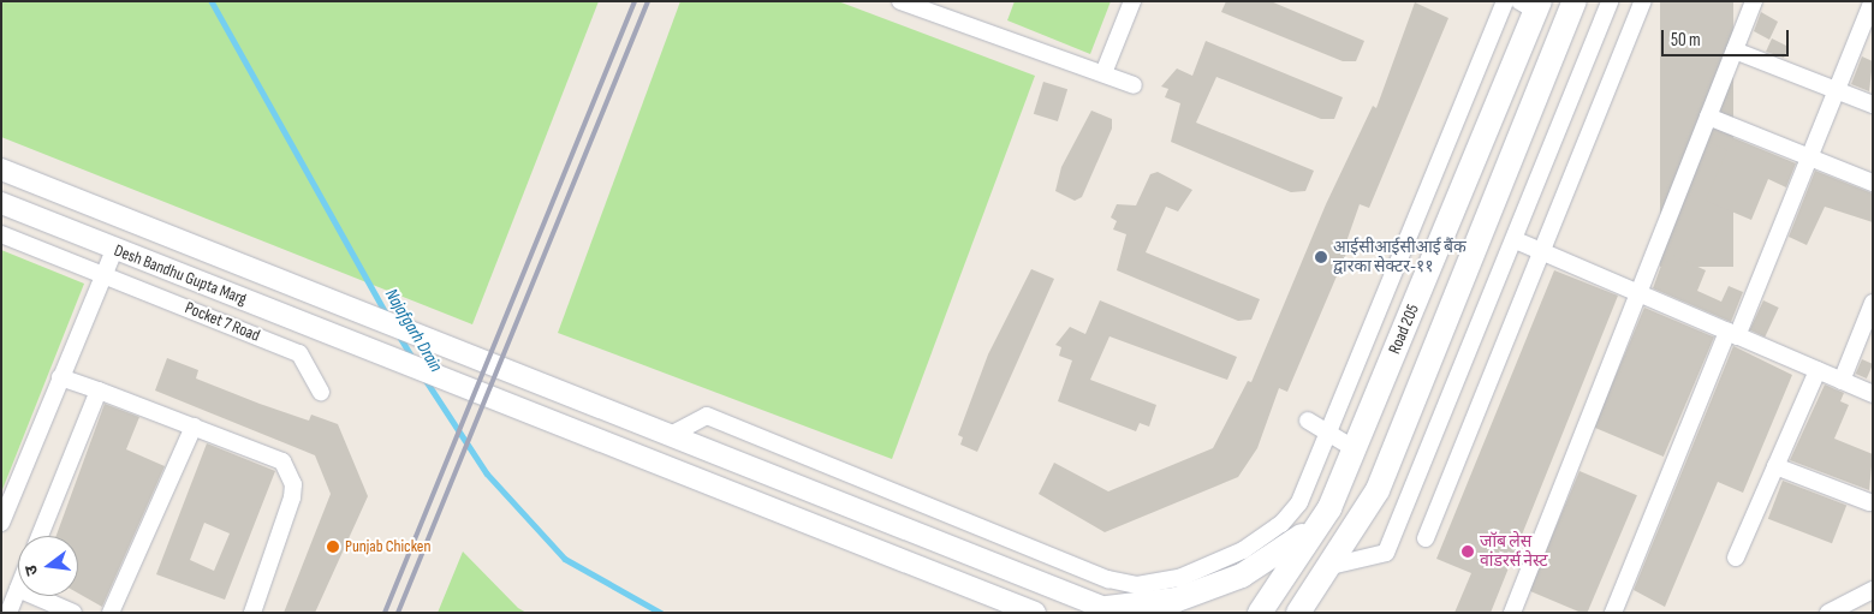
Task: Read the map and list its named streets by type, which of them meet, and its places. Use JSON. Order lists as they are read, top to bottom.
{
  "streets": {
    "main road": ["Road 205"],
    "street": ["Desh Bandhu Gupta Marg", "Pocket 7 Road"]
  },
  "water": ["Najafgarh Drain"],
  "places": ["आईसीआईसीआई बैंक द्वारका सेक्टर-११", "Punjab Chicken", "जॉब लेस वांडरर्स नेस्ट"],
  "scale_bar": "50 m",
  "north": "left"
}
